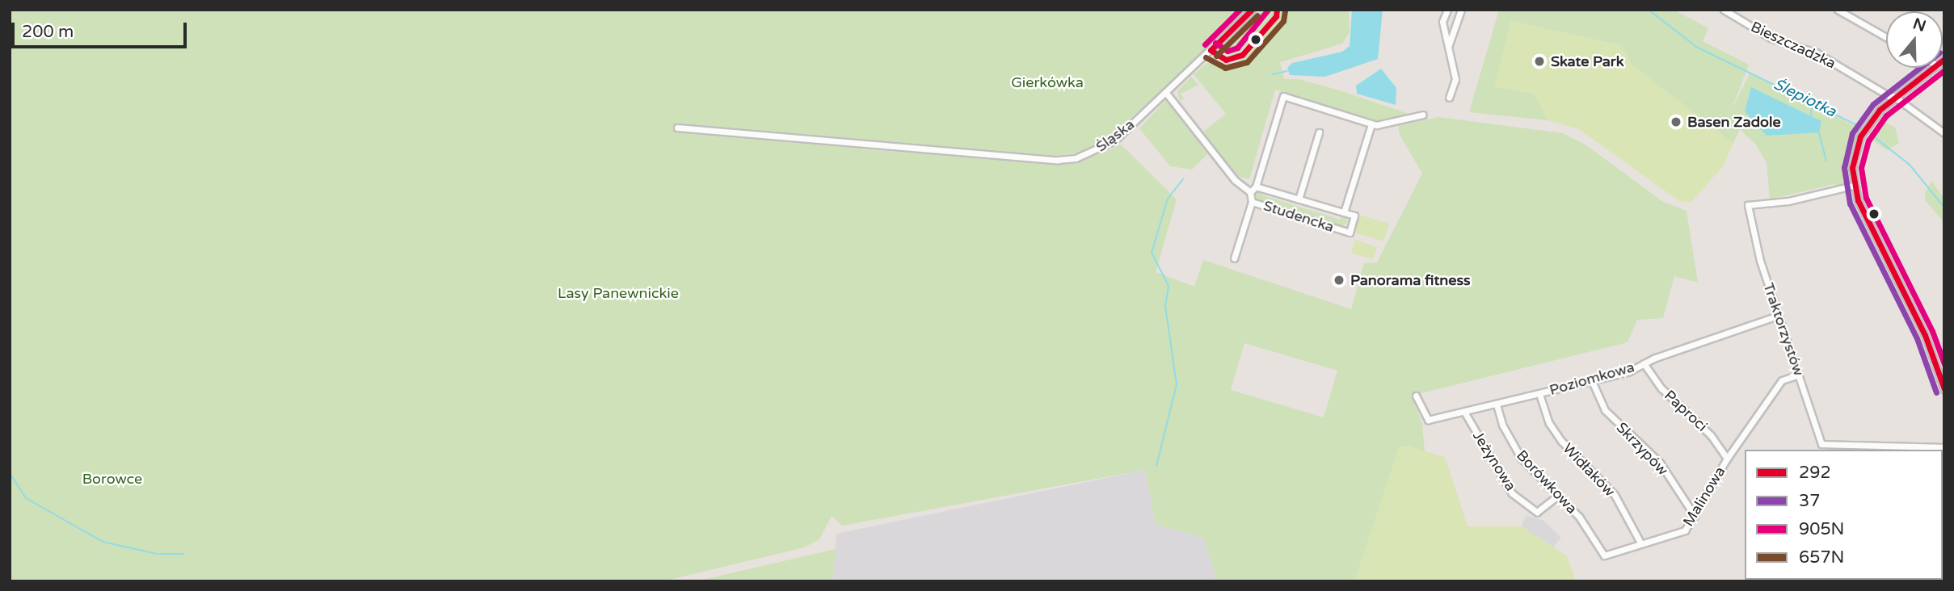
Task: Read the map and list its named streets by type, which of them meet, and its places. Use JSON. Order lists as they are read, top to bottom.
{
  "streets": {
    "street": [
      "Bieszczadzka",
      "Śląska",
      "Studencka",
      "Traktorzystów",
      "Poziomkowa",
      "Paproci",
      "Skrzypów",
      "Jeżynowa",
      "Widłaków",
      "Borówkowa",
      "Malinowa"
    ]
  },
  "crossings": [
    ["Śląska", "Studencka"],
    ["Traktorzystów", "Poziomkowa"],
    ["Traktorzystów", "Malinowa"],
    ["Poziomkowa", "Paproci"],
    ["Poziomkowa", "Skrzypów"],
    ["Poziomkowa", "Jeżynowa"],
    ["Poziomkowa", "Widłaków"],
    ["Poziomkowa", "Borówkowa"],
    ["Paproci", "Malinowa"],
    ["Skrzypów", "Malinowa"],
    ["Jeżynowa", "Borówkowa"],
    ["Widłaków", "Malinowa"],
    ["Borówkowa", "Malinowa"]
  ],
  "water": ["Ślepiotka"],
  "parks": ["Gierkówka", "Lasy Panewnickie", "Borowce"],
  "places": ["Skate Park", "Basen Zadole", "Panorama fitness"],
  "lines": [
    "transit line 292",
    "transit line 905N",
    "transit line 657N",
    "transit line 37"
  ],
  "legend": [
    "292",
    "37",
    "905N",
    "657N"
  ],
  "scale_bar": "200 m",
  "north": "top"
}
